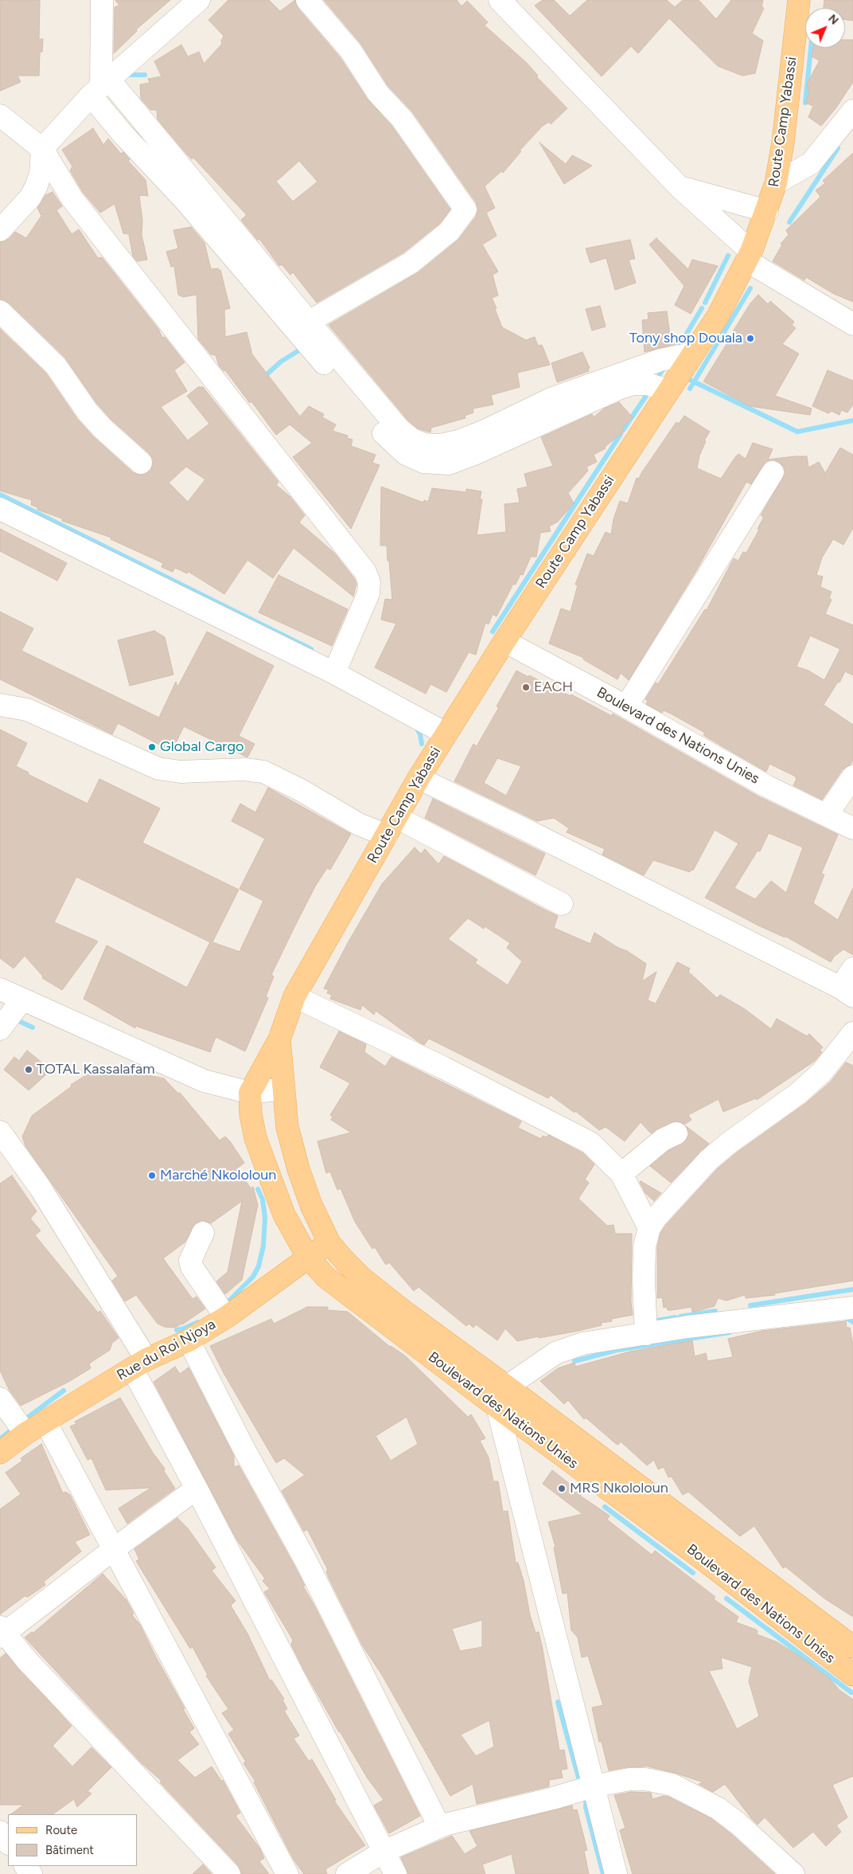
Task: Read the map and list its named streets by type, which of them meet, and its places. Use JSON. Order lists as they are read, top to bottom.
{
  "streets": {
    "main road": ["Route Camp Yabassi", "Boulevard des Nations Unies", "Rue du Roi Njoya"]
  },
  "crossings": [
    ["Route Camp Yabassi", "Boulevard des Nations Unies"],
    ["Boulevard des Nations Unies", "Rue du Roi Njoya"]
  ],
  "places": [
    "Tony shop Douala",
    "EACH",
    "Global Cargo",
    "TOTAL Kassalafam",
    "Marché Nkololoun",
    "MRS Nkololoun"
  ],
  "legend": ["Route", "Bâtiment"],
  "north": "top right"
}
